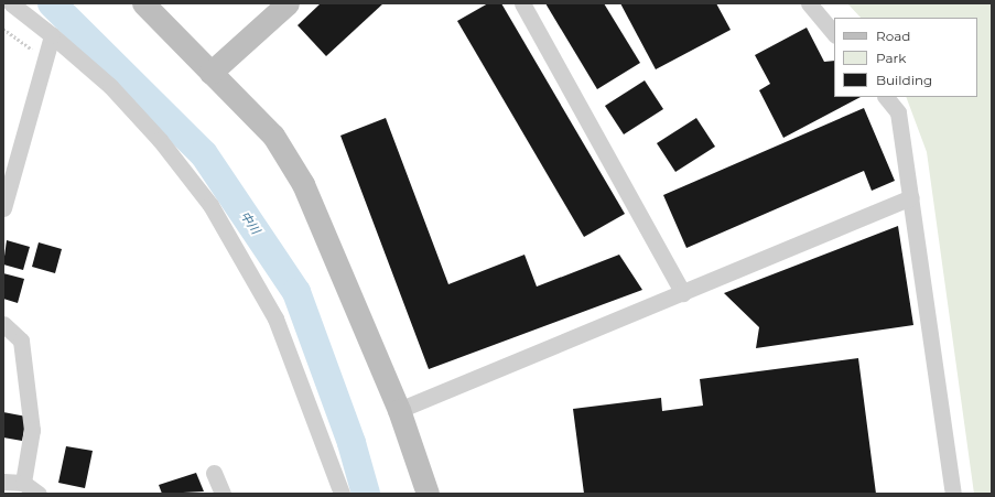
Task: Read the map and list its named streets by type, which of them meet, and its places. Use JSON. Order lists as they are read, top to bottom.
{
  "water": ["中川"],
  "legend": ["Road", "Park", "Building"]
}
